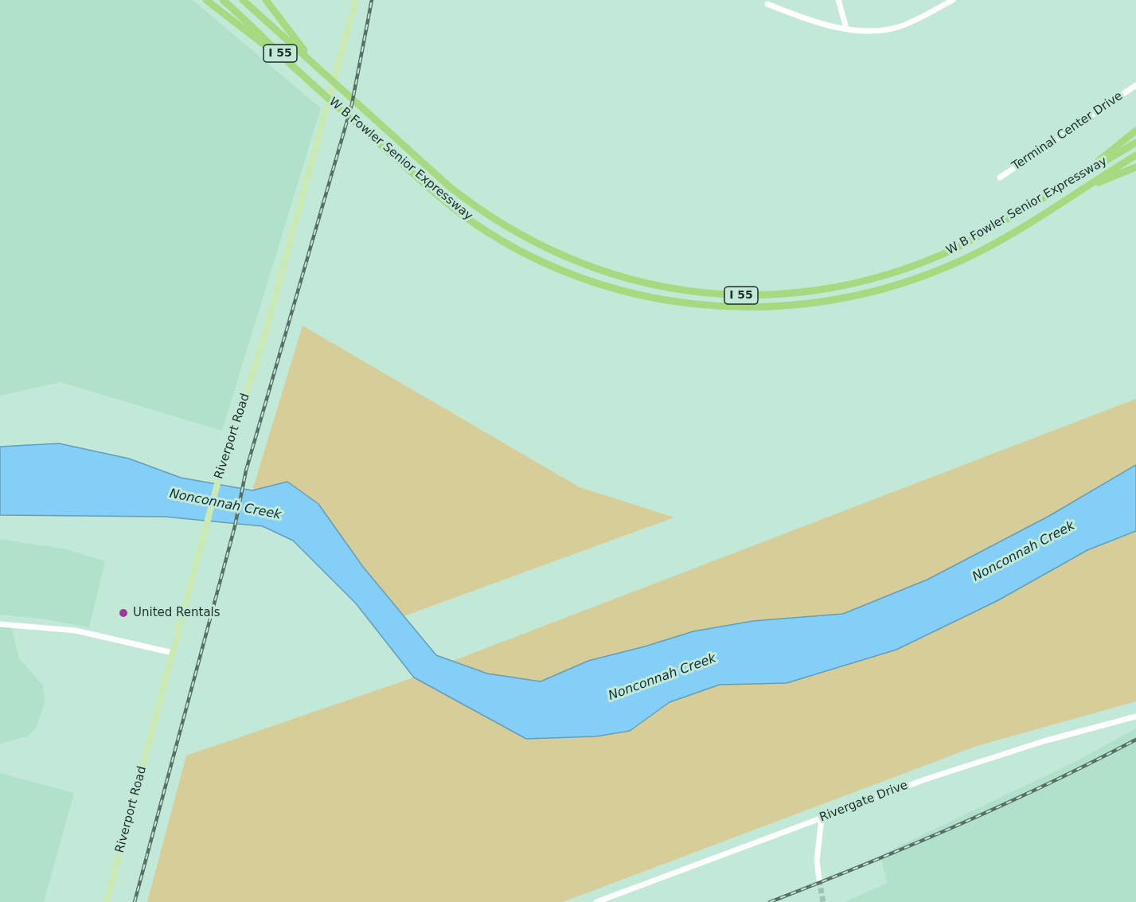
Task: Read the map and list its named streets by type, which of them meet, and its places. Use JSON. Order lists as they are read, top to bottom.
{
  "streets": {
    "highway": ["I 55", "W B Fowler Senior Expressway"],
    "main road": ["Riverport Road"],
    "street": ["Terminal Center Drive", "Rivergate Drive"]
  },
  "water": ["Nonconnah Creek"],
  "places": ["United Rentals"]
}
